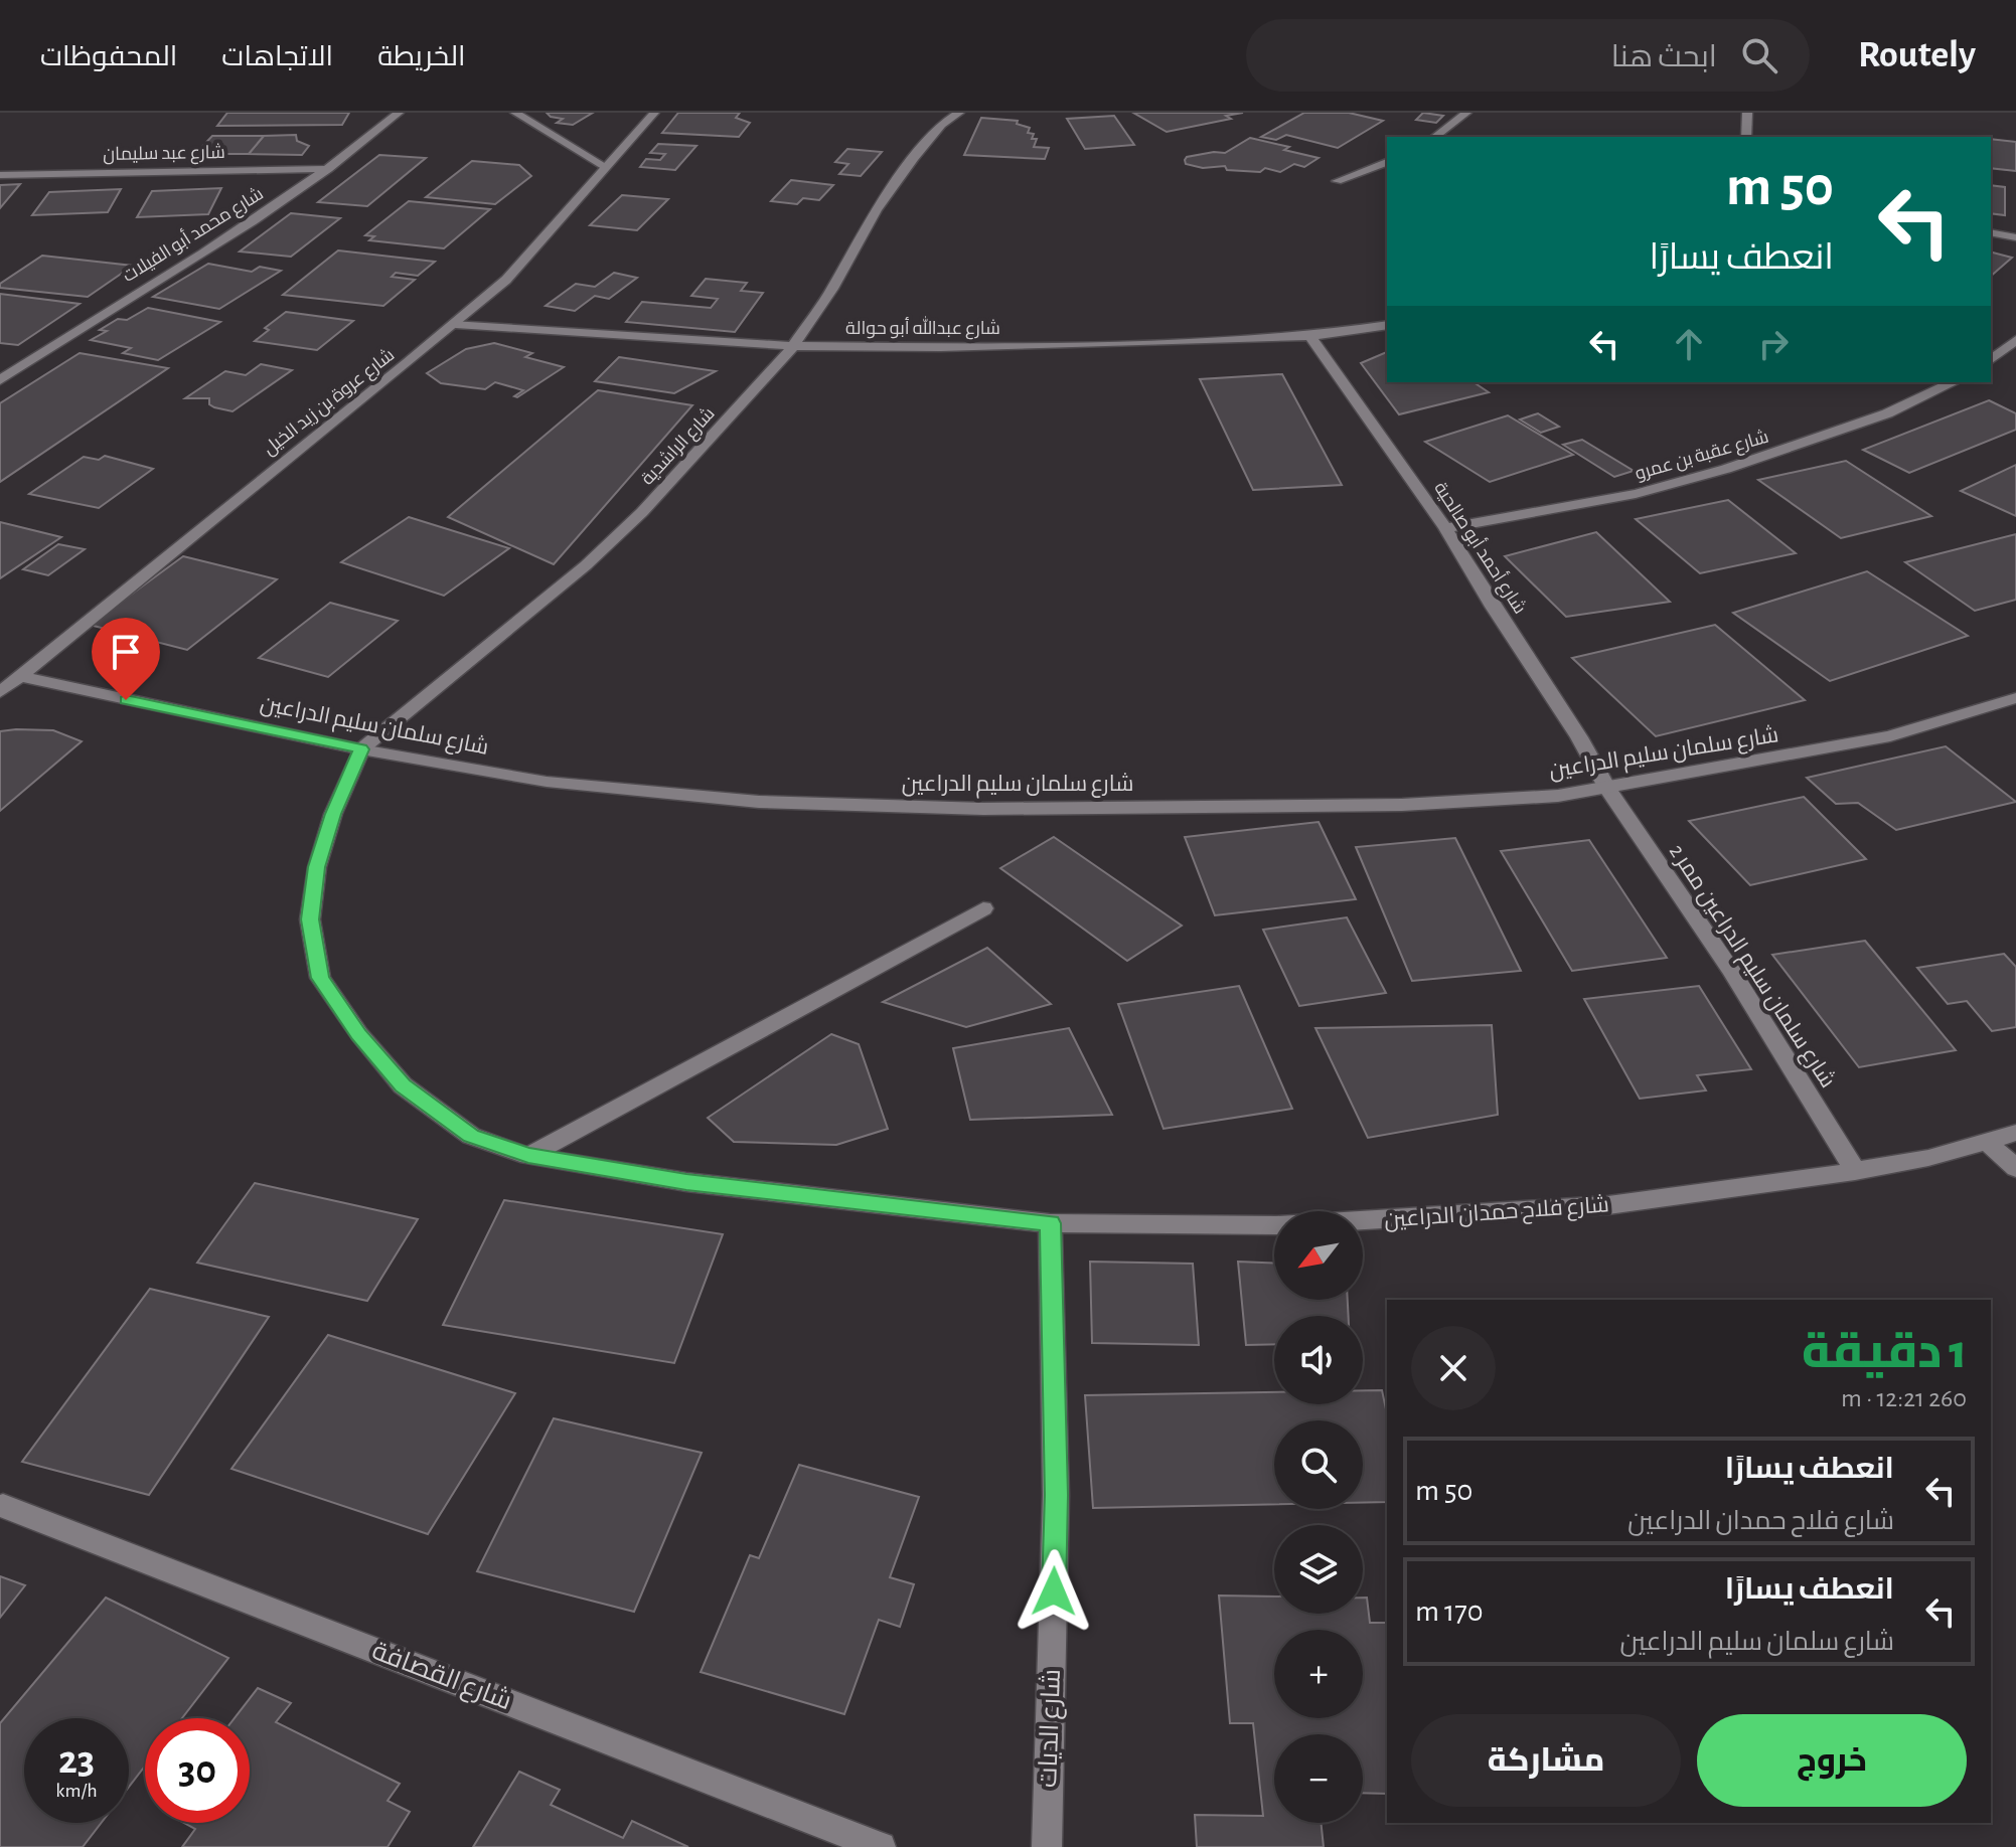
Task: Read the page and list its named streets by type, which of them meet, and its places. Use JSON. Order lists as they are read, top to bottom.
{
  "streets": {
    "street": [
      "شارع عبد سليمان",
      "شارع محمد أبو الفيلات",
      "شارع عبدالله أبو حوالة",
      "شارع عروة بن زيد الخيل",
      "شارع الراشدية",
      "شارع عقبة بن عمرو",
      "شارع أحمد أبو صالحية",
      "شارع سلمان سليم الدراعين",
      "شارع سلمان سليم الدراعين ممر 2",
      "شارع فلاح حمدان الدراعين",
      "شارع القصافة",
      "شارع الديات"
    ]
  },
  "crossings": [
    ["شارع عبد سليمان", "شارع محمد أبو الفيلات"],
    ["شارع عبدالله أبو حوالة", "شارع عروة بن زيد الخيل"],
    ["شارع عبدالله أبو حوالة", "شارع الراشدية"],
    ["شارع عبدالله أبو حوالة", "شارع أحمد أبو صالحية"],
    ["شارع عروة بن زيد الخيل", "شارع سلمان سليم الدراعين"],
    ["شارع الراشدية", "شارع سلمان سليم الدراعين"],
    ["شارع الراشدية", "شارع فلاح حمدان الدراعين"],
    ["شارع عقبة بن عمرو", "شارع أحمد أبو صالحية"],
    ["شارع أحمد أبو صالحية", "شارع سلمان سليم الدراعين"],
    ["شارع أحمد أبو صالحية", "شارع سلمان سليم الدراعين ممر 2"],
    ["شارع سلمان سليم الدراعين", "شارع سلمان سليم الدراعين ممر 2"],
    ["شارع سلمان سليم الدراعين", "شارع فلاح حمدان الدراعين"],
    ["شارع سلمان سليم الدراعين ممر 2", "شارع فلاح حمدان الدراعين"],
    ["شارع فلاح حمدان الدراعين", "شارع الديات"]
  ],
  "north": "bottom left",
  "page": {
    "header": "Routely",
    "search": "ابحث هنا",
    "nav": ["الخريطة", "الاتجاهات", "المحفوظات"],
    "turn": ["50 m", "انعطف يسارًا"],
    "map_buttons": ["+", "−"],
    "heading": ["1 دقيقة", "260 m · 12:21"],
    "list": [
      {
        "name": "انعطف يسارًا",
        "note": "شارع فلاح حمدان الدراعين",
        "value": "50 m"
      },
      {
        "name": "انعطف يسارًا",
        "note": "شارع سلمان سليم الدراعين",
        "value": "170 m"
      }
    ],
    "buttons": ["خروج", "مشاركة"],
    "speed": "23 km/h",
    "limit": "30"
  }
}
